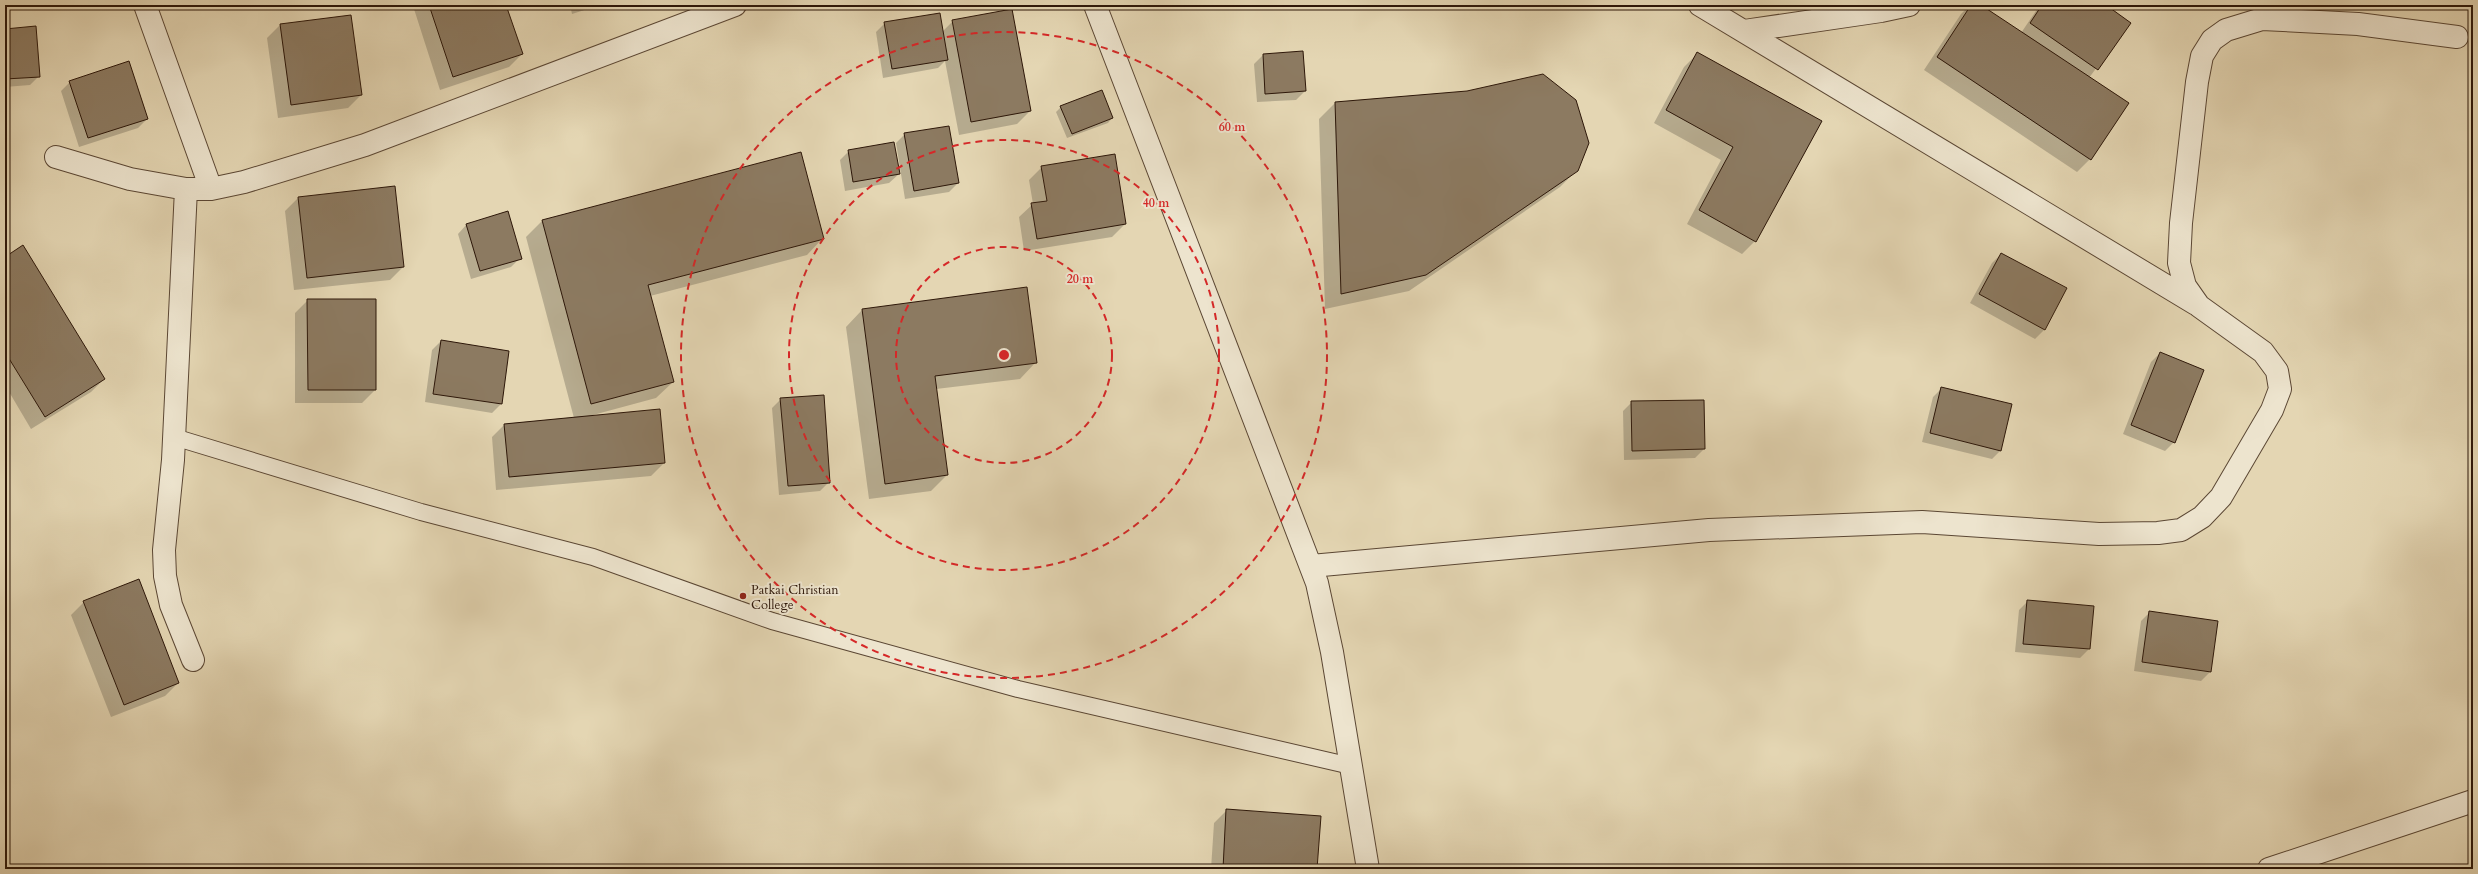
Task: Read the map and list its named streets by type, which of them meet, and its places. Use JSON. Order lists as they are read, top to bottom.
{
  "places": ["Patkai Christian College"],
  "rings": ["60 m", "40 m", "20 m"]
}
